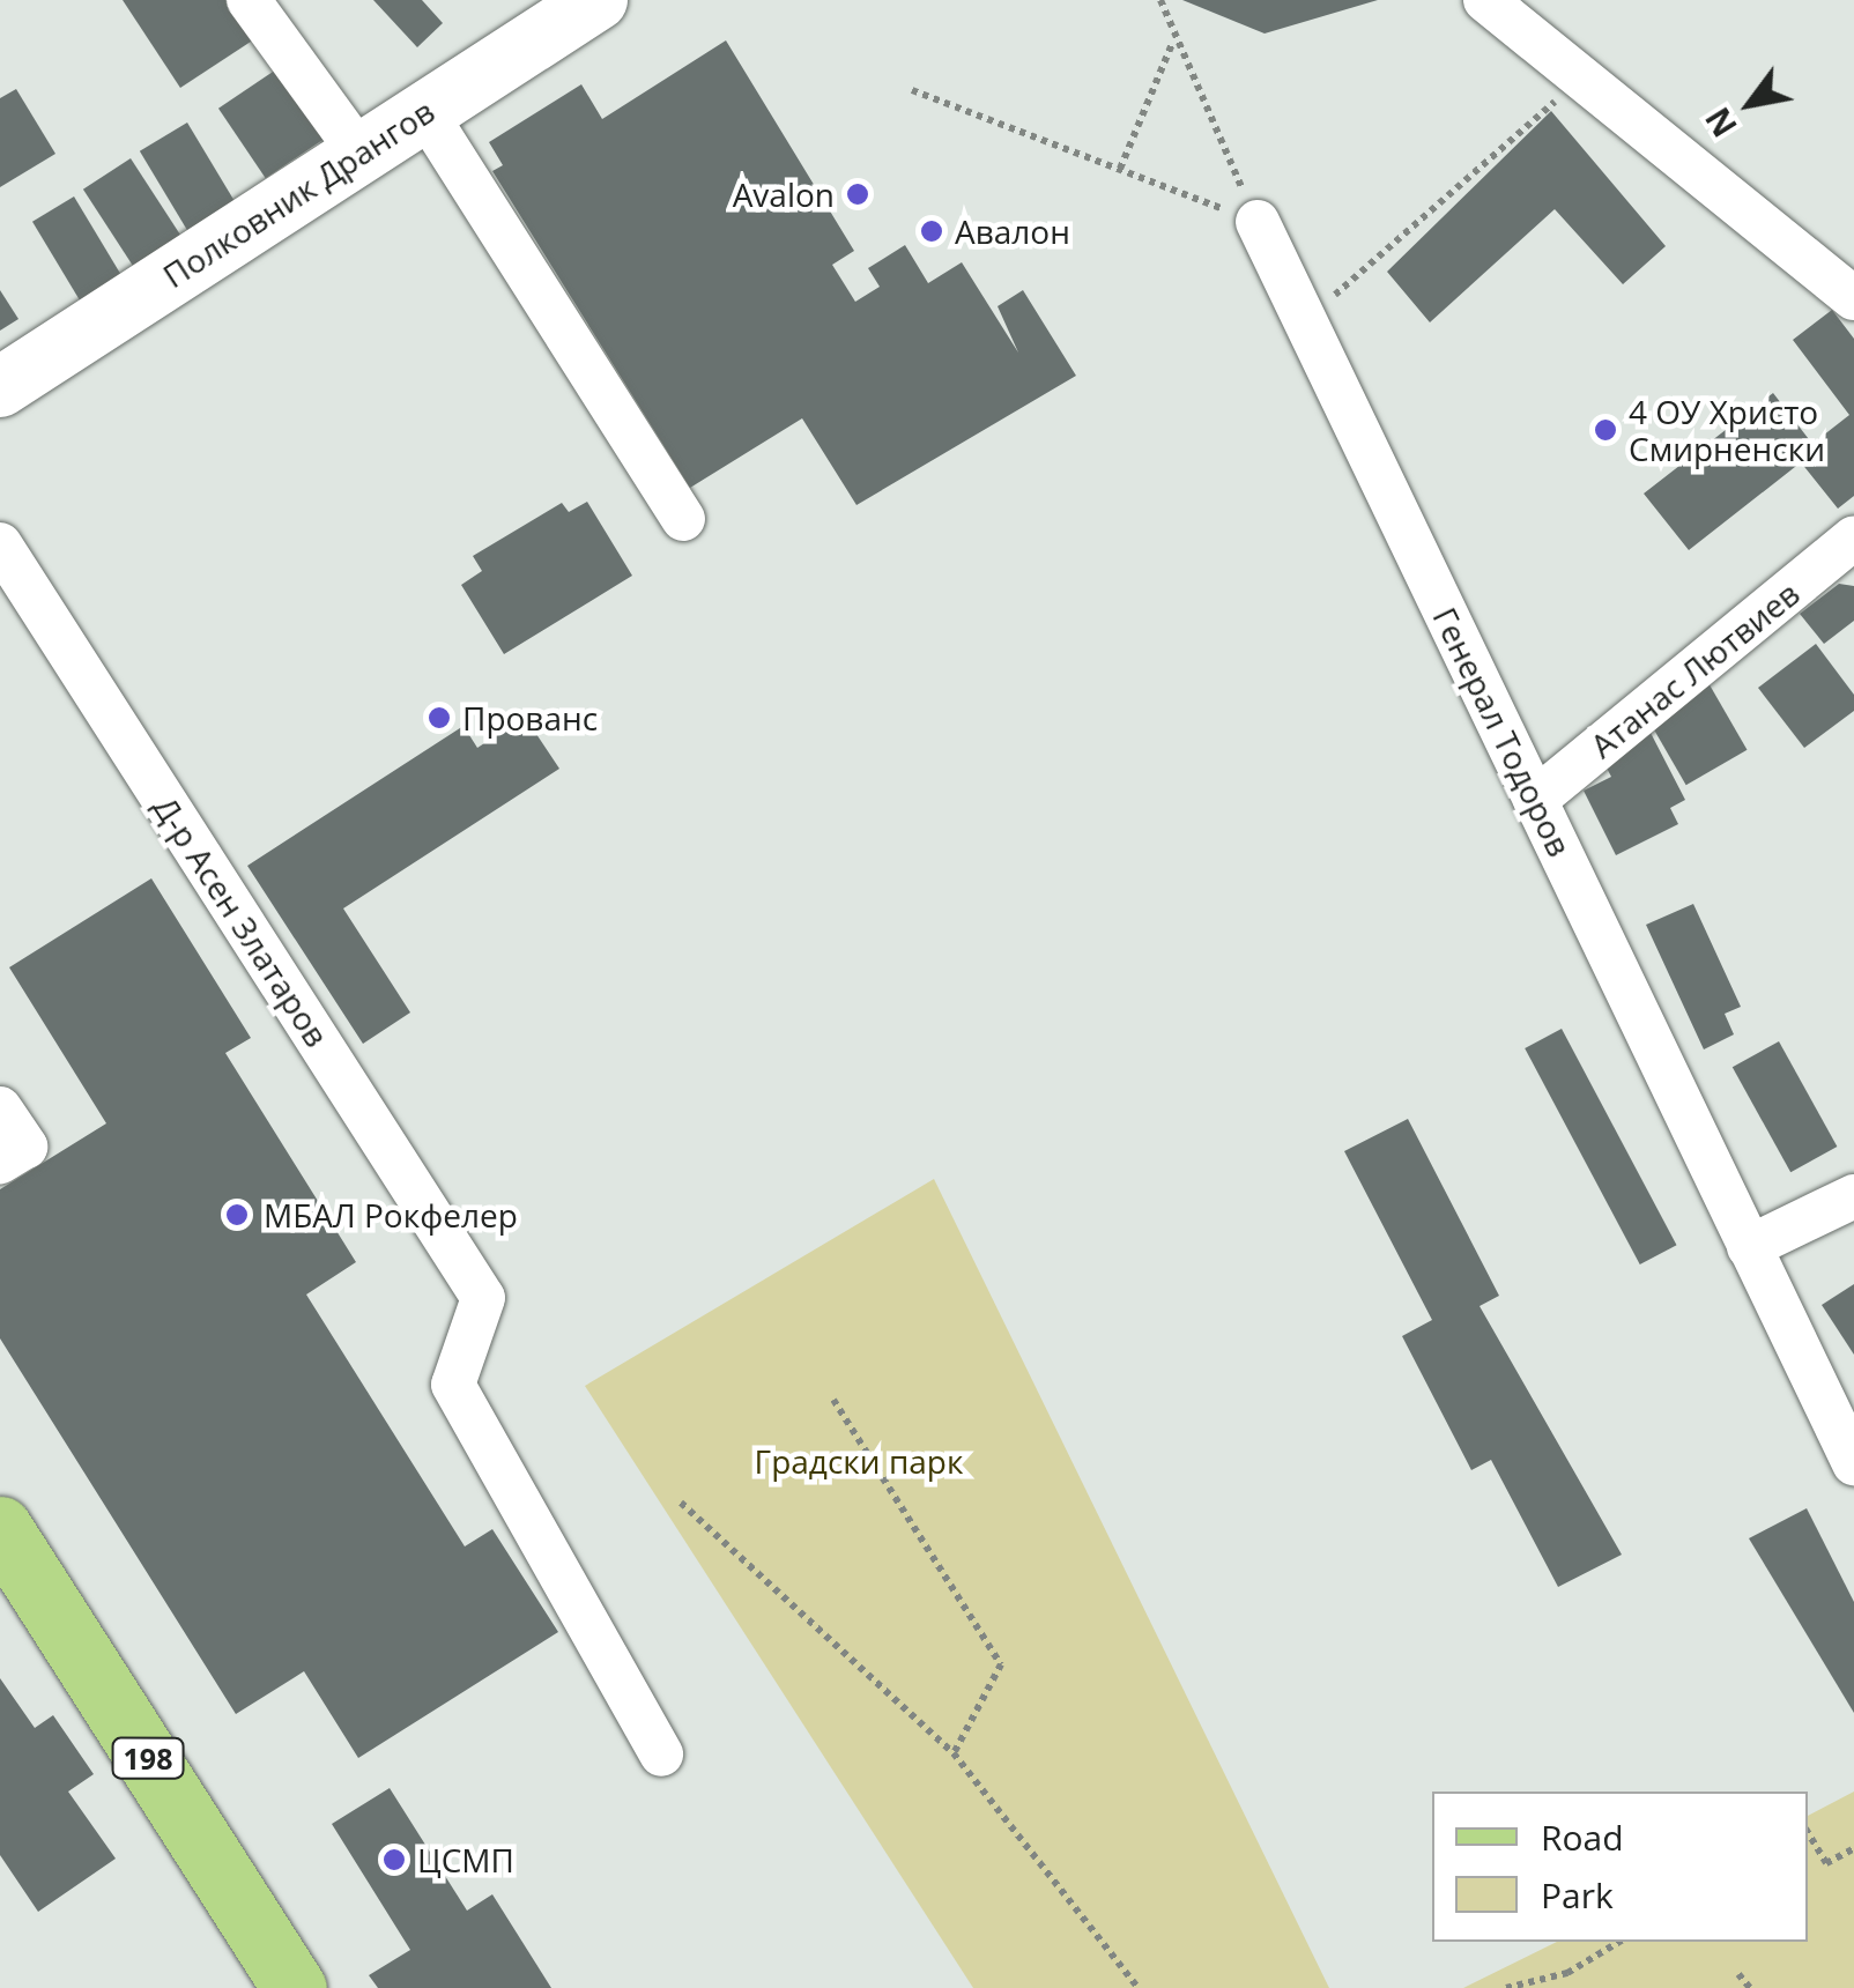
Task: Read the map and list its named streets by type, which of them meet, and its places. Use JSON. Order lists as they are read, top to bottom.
{
  "streets": {
    "main road": ["198"],
    "street": [
      "Полковник Дрангов",
      "Атанас Лютвиев",
      "Генерал Тодоров",
      "Д-р Асен Златаров"
    ]
  },
  "crossings": [
    ["Атанас Лютвиев", "Генерал Тодоров"]
  ],
  "parks": ["Градски парк"],
  "places": [
    "Avalon",
    "Авалон",
    "4 ОУ Христо Смирненски",
    "Прованс",
    "МБАЛ Рокфелер",
    "ЦСМП"
  ],
  "legend": ["Road", "Park"],
  "north": "bottom left"
}
